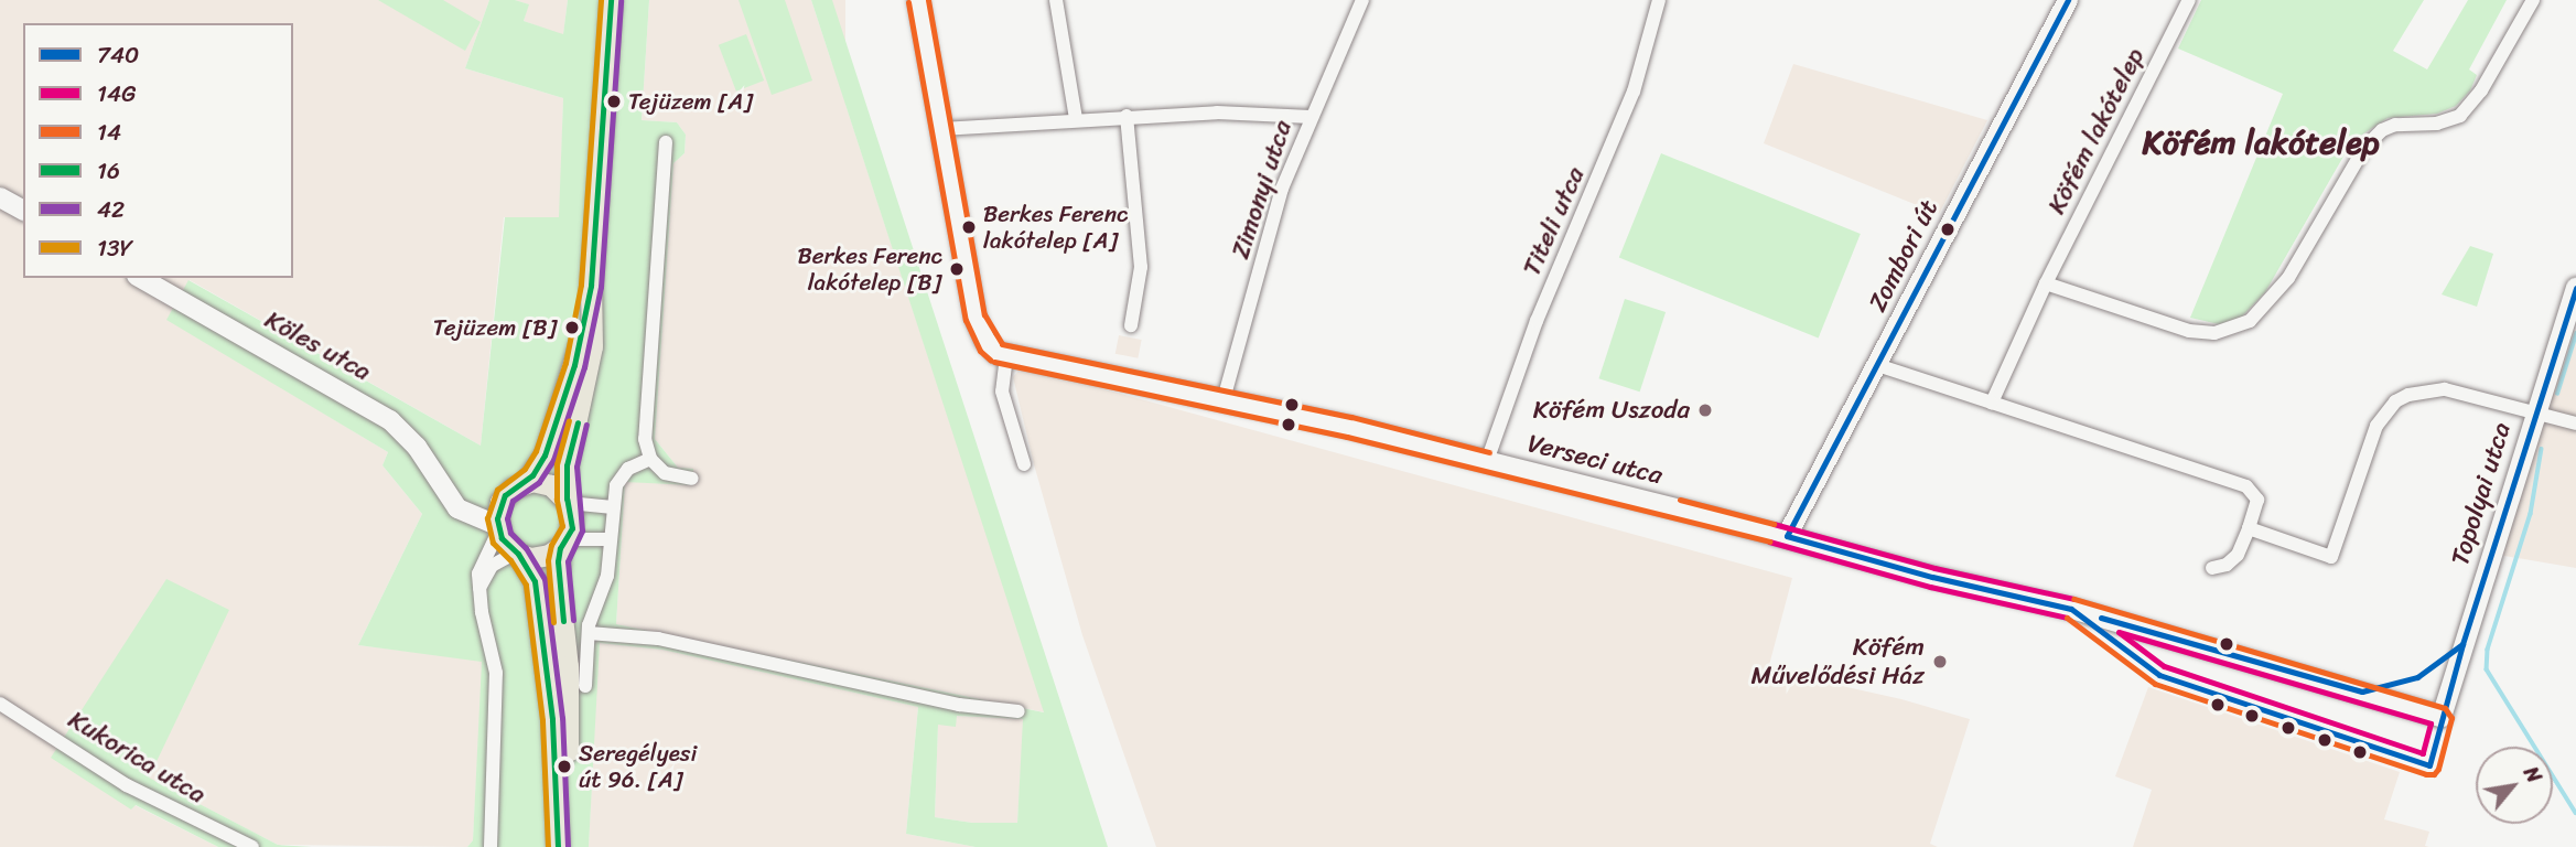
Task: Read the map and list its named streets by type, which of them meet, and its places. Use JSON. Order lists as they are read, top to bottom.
{
  "streets": {
    "street": [
      "Köfém lakótelep",
      "Zimonyi utca",
      "Titeli utca",
      "Zombori út",
      "Köles utca",
      "Verseci utca",
      "Topolyai utca",
      "Kukorica utca"
    ]
  },
  "crossings": [
    ["Zimonyi utca", "Verseci utca"],
    ["Titeli utca", "Verseci utca"],
    ["Zombori út", "Verseci utca"],
    ["Verseci utca", "Topolyai utca"]
  ],
  "districts": ["Köfém lakótelep"],
  "places": [
    "Tejüzem [A]",
    "Berkes Ferenc lakótelep [A]",
    "Berkes Ferenc lakótelep [B]",
    "Tejüzem [B]",
    "Köfém Uszoda",
    "Köfém Művelődési Ház",
    "Seregélyesi út 96. [A]"
  ],
  "lines": [
    "transit line 740",
    "transit line 14",
    "transit line 16",
    "transit line 13Y",
    "transit line 42",
    "transit line 14G"
  ],
  "legend": [
    "740",
    "14G",
    "14",
    "16",
    "42",
    "13Y"
  ],
  "north": "top right"
}
